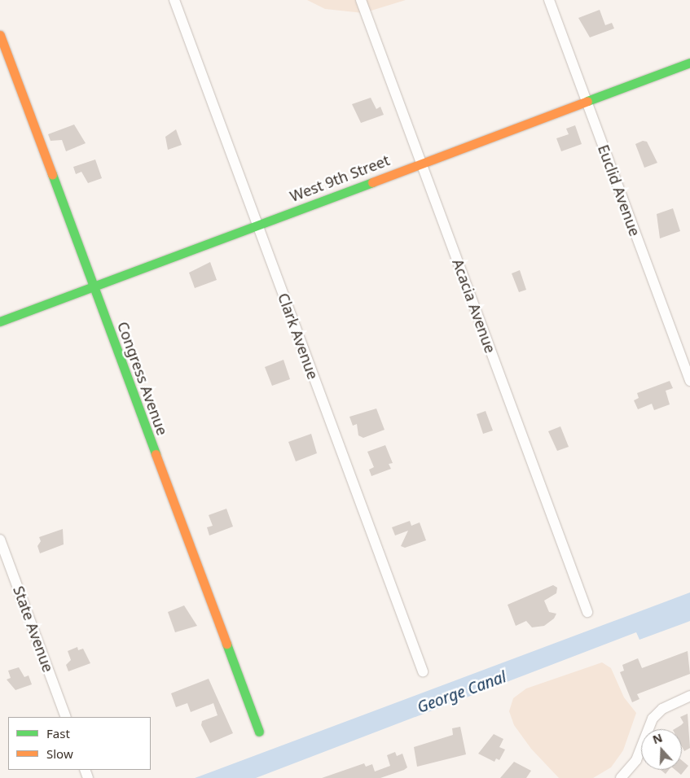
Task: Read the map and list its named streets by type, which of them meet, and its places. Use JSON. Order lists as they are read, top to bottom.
{
  "streets": {
    "street": [
      "West 9th Street",
      "Euclid Avenue",
      "Acacia Avenue",
      "Clark Avenue",
      "Congress Avenue",
      "State Avenue"
    ]
  },
  "crossings": [
    ["West 9th Street", "Euclid Avenue"],
    ["West 9th Street", "Acacia Avenue"],
    ["West 9th Street", "Clark Avenue"],
    ["West 9th Street", "Congress Avenue"]
  ],
  "water": ["George Canal"],
  "legend": ["Fast", "Slow"],
  "north": "top"
}
